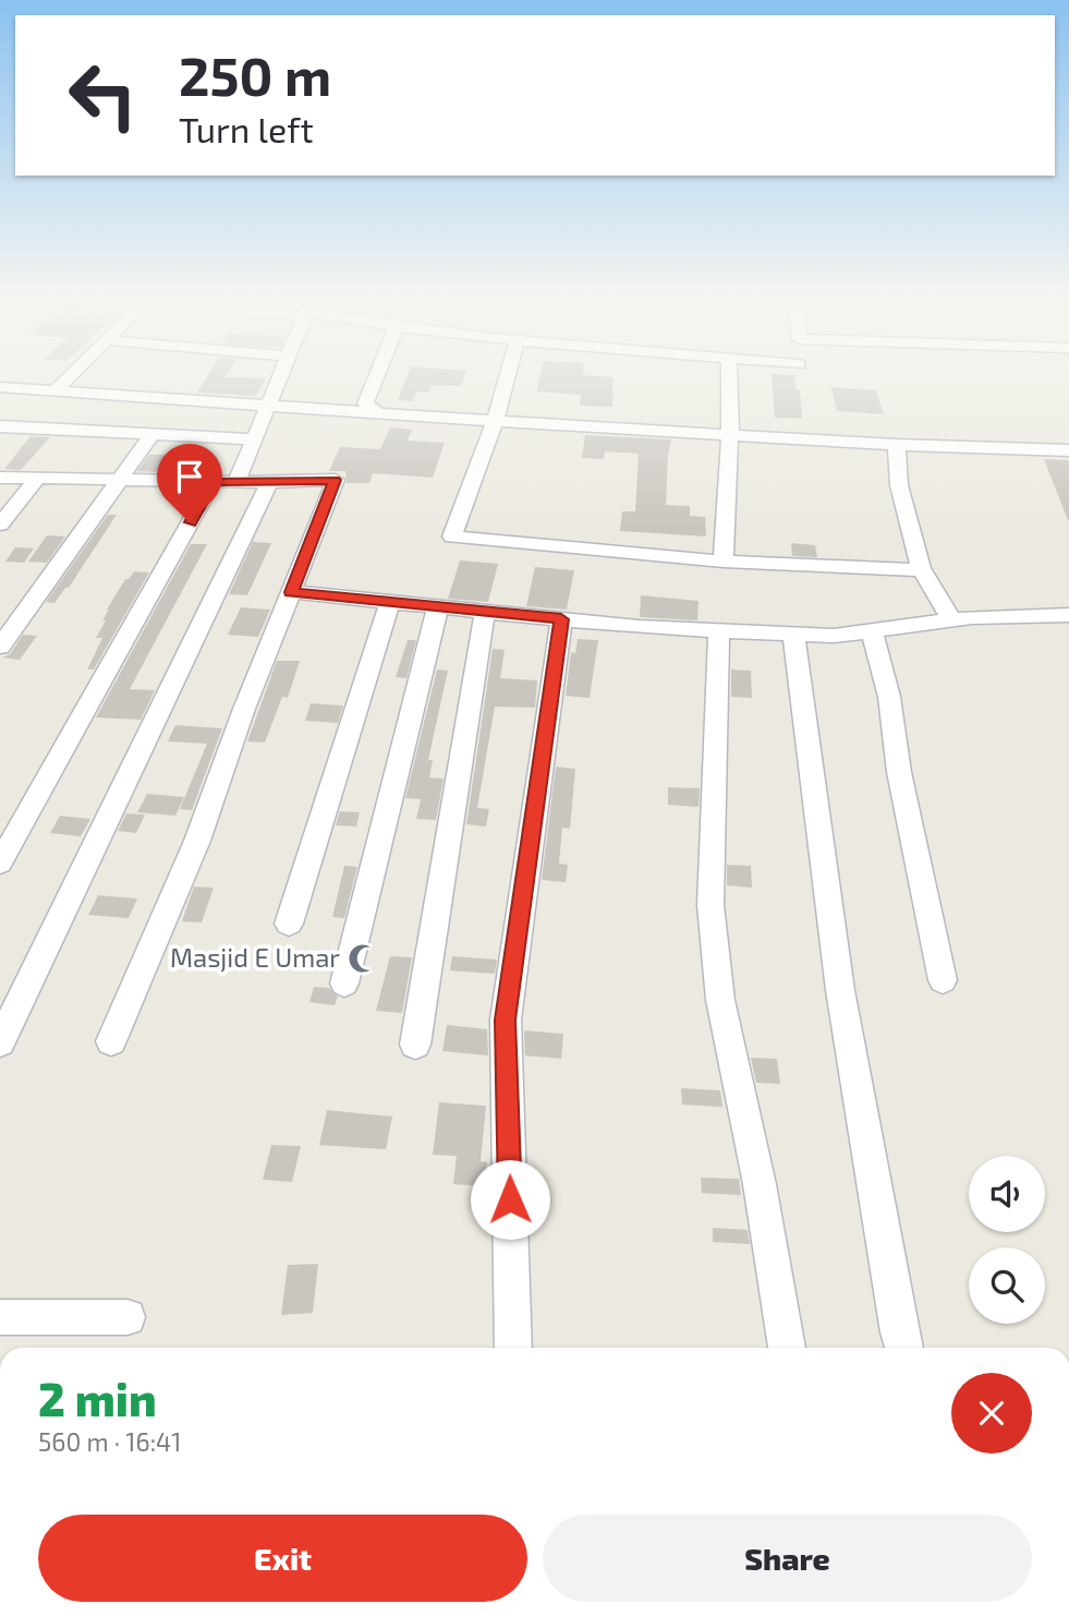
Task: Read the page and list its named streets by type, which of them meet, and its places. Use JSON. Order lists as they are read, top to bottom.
{
  "places": {
    "mosque": ["Masjid E Umar"]
  },
  "page": {
    "turn": ["250 m", "Turn left"],
    "heading": ["2 min", "560 m · 16:41"],
    "buttons": ["Exit", "Share"]
  }
}
